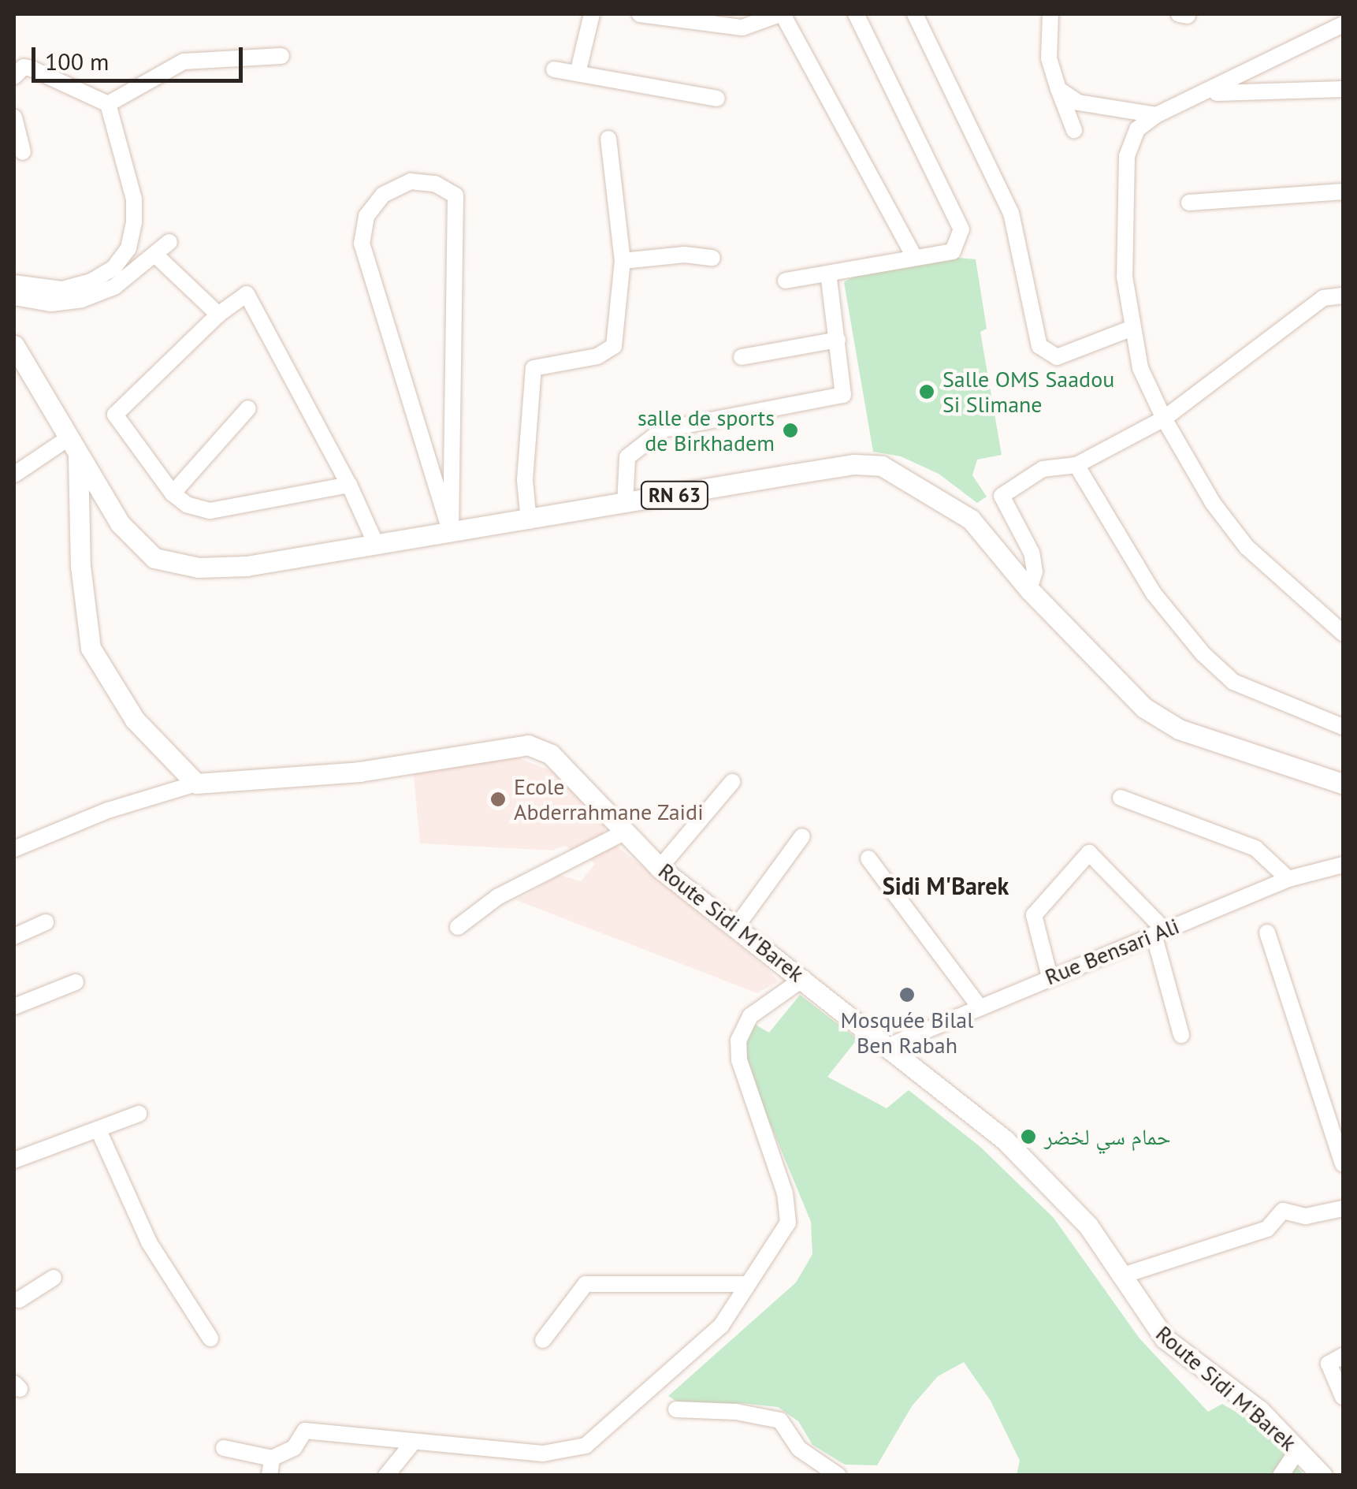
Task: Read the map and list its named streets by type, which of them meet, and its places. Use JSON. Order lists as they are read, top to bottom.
{
  "streets": {
    "main road": ["RN 63", "Route Sidi M'Barek"],
    "street": ["Rue Bensari Ali"]
  },
  "crossings": [
    ["Route Sidi M'Barek", "Rue Bensari Ali"]
  ],
  "districts": ["Sidi M'Barek"],
  "places": [
    "Salle OMS Saadou Si Slimane",
    "salle de sports de Birkhadem",
    "Ecole Abderrahmane Zaidi",
    "Mosquée Bilal Ben Rabah",
    "حمام سي لخضر"
  ],
  "scale_bar": "100 m"
}
